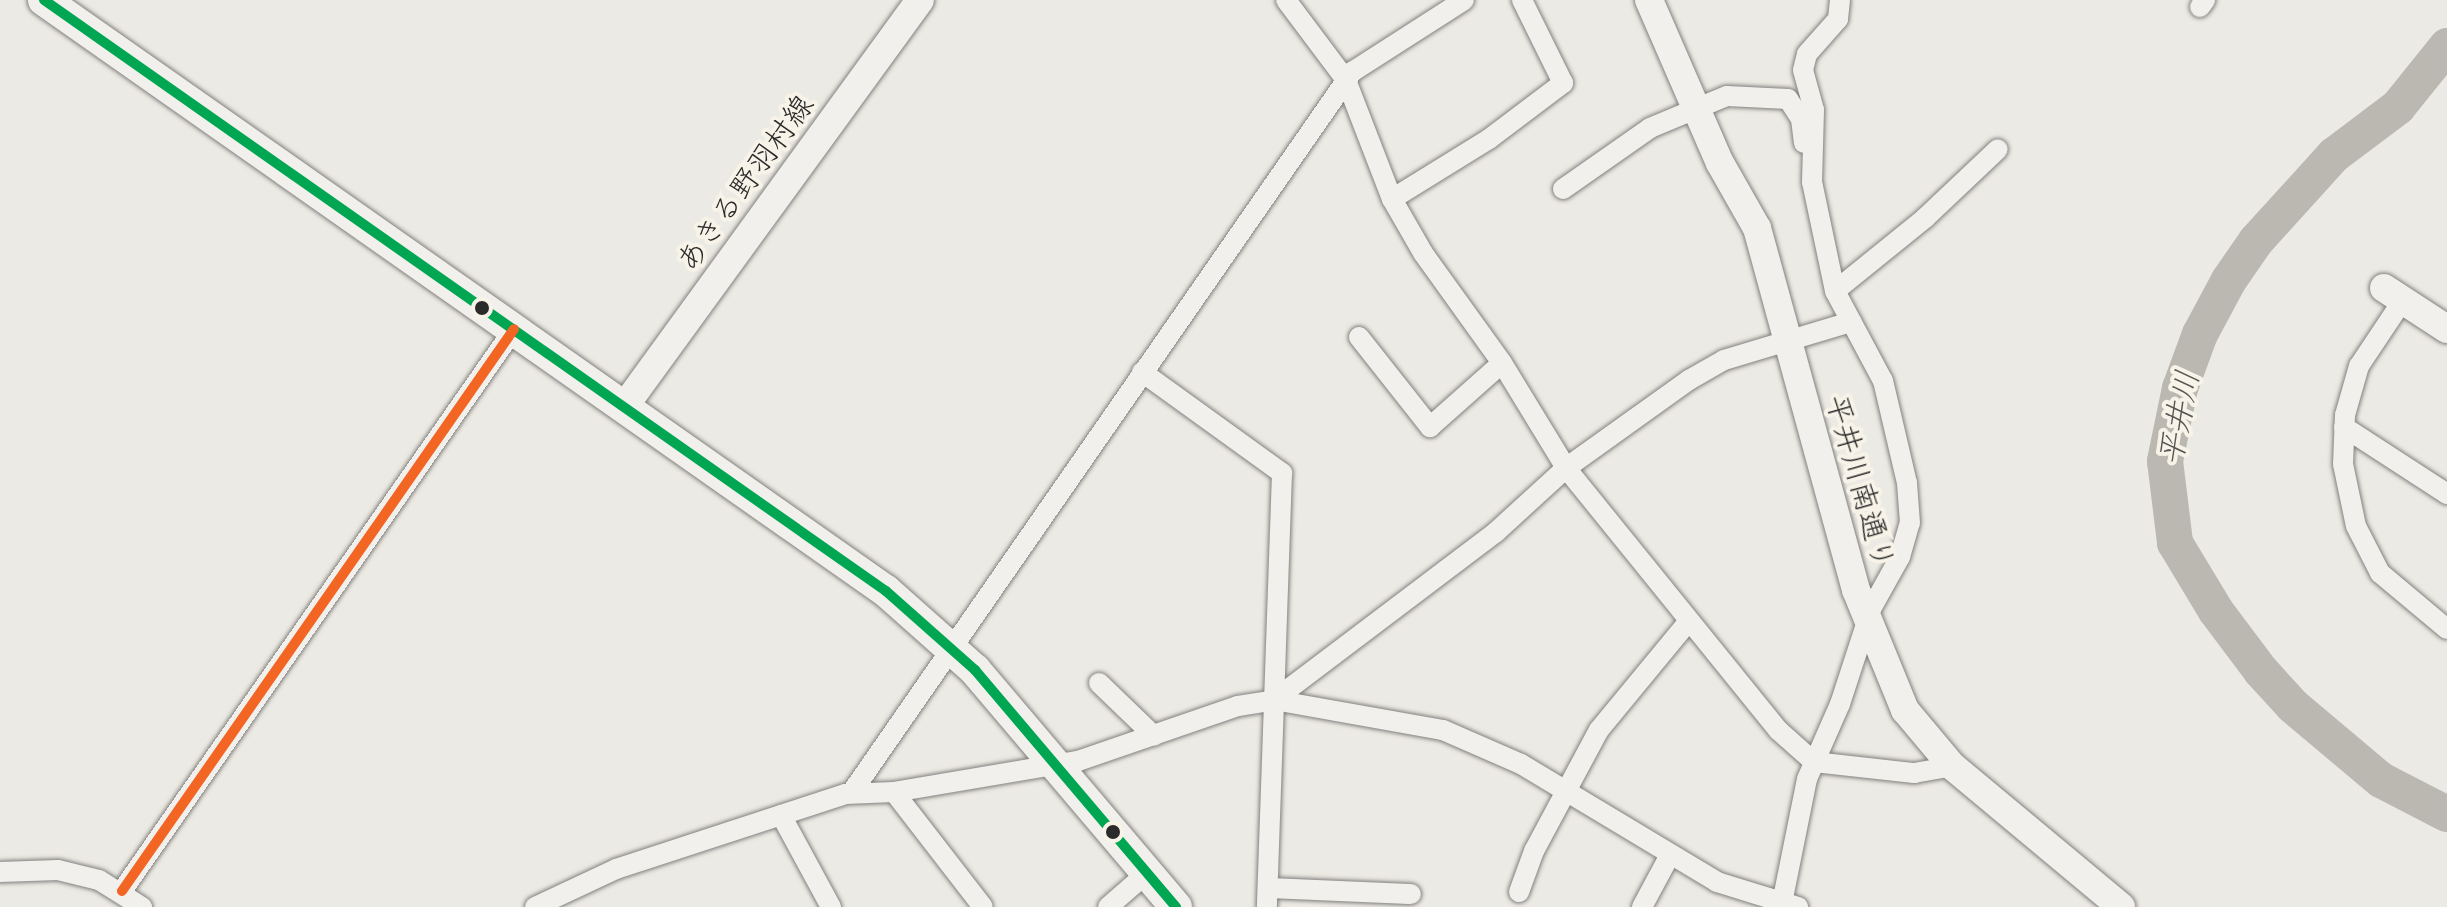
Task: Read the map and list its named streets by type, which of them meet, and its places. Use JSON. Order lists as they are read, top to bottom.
{
  "streets": {
    "street": ["あきる野羽村線", "平井川南通り"]
  },
  "water": ["平井川"]
}
